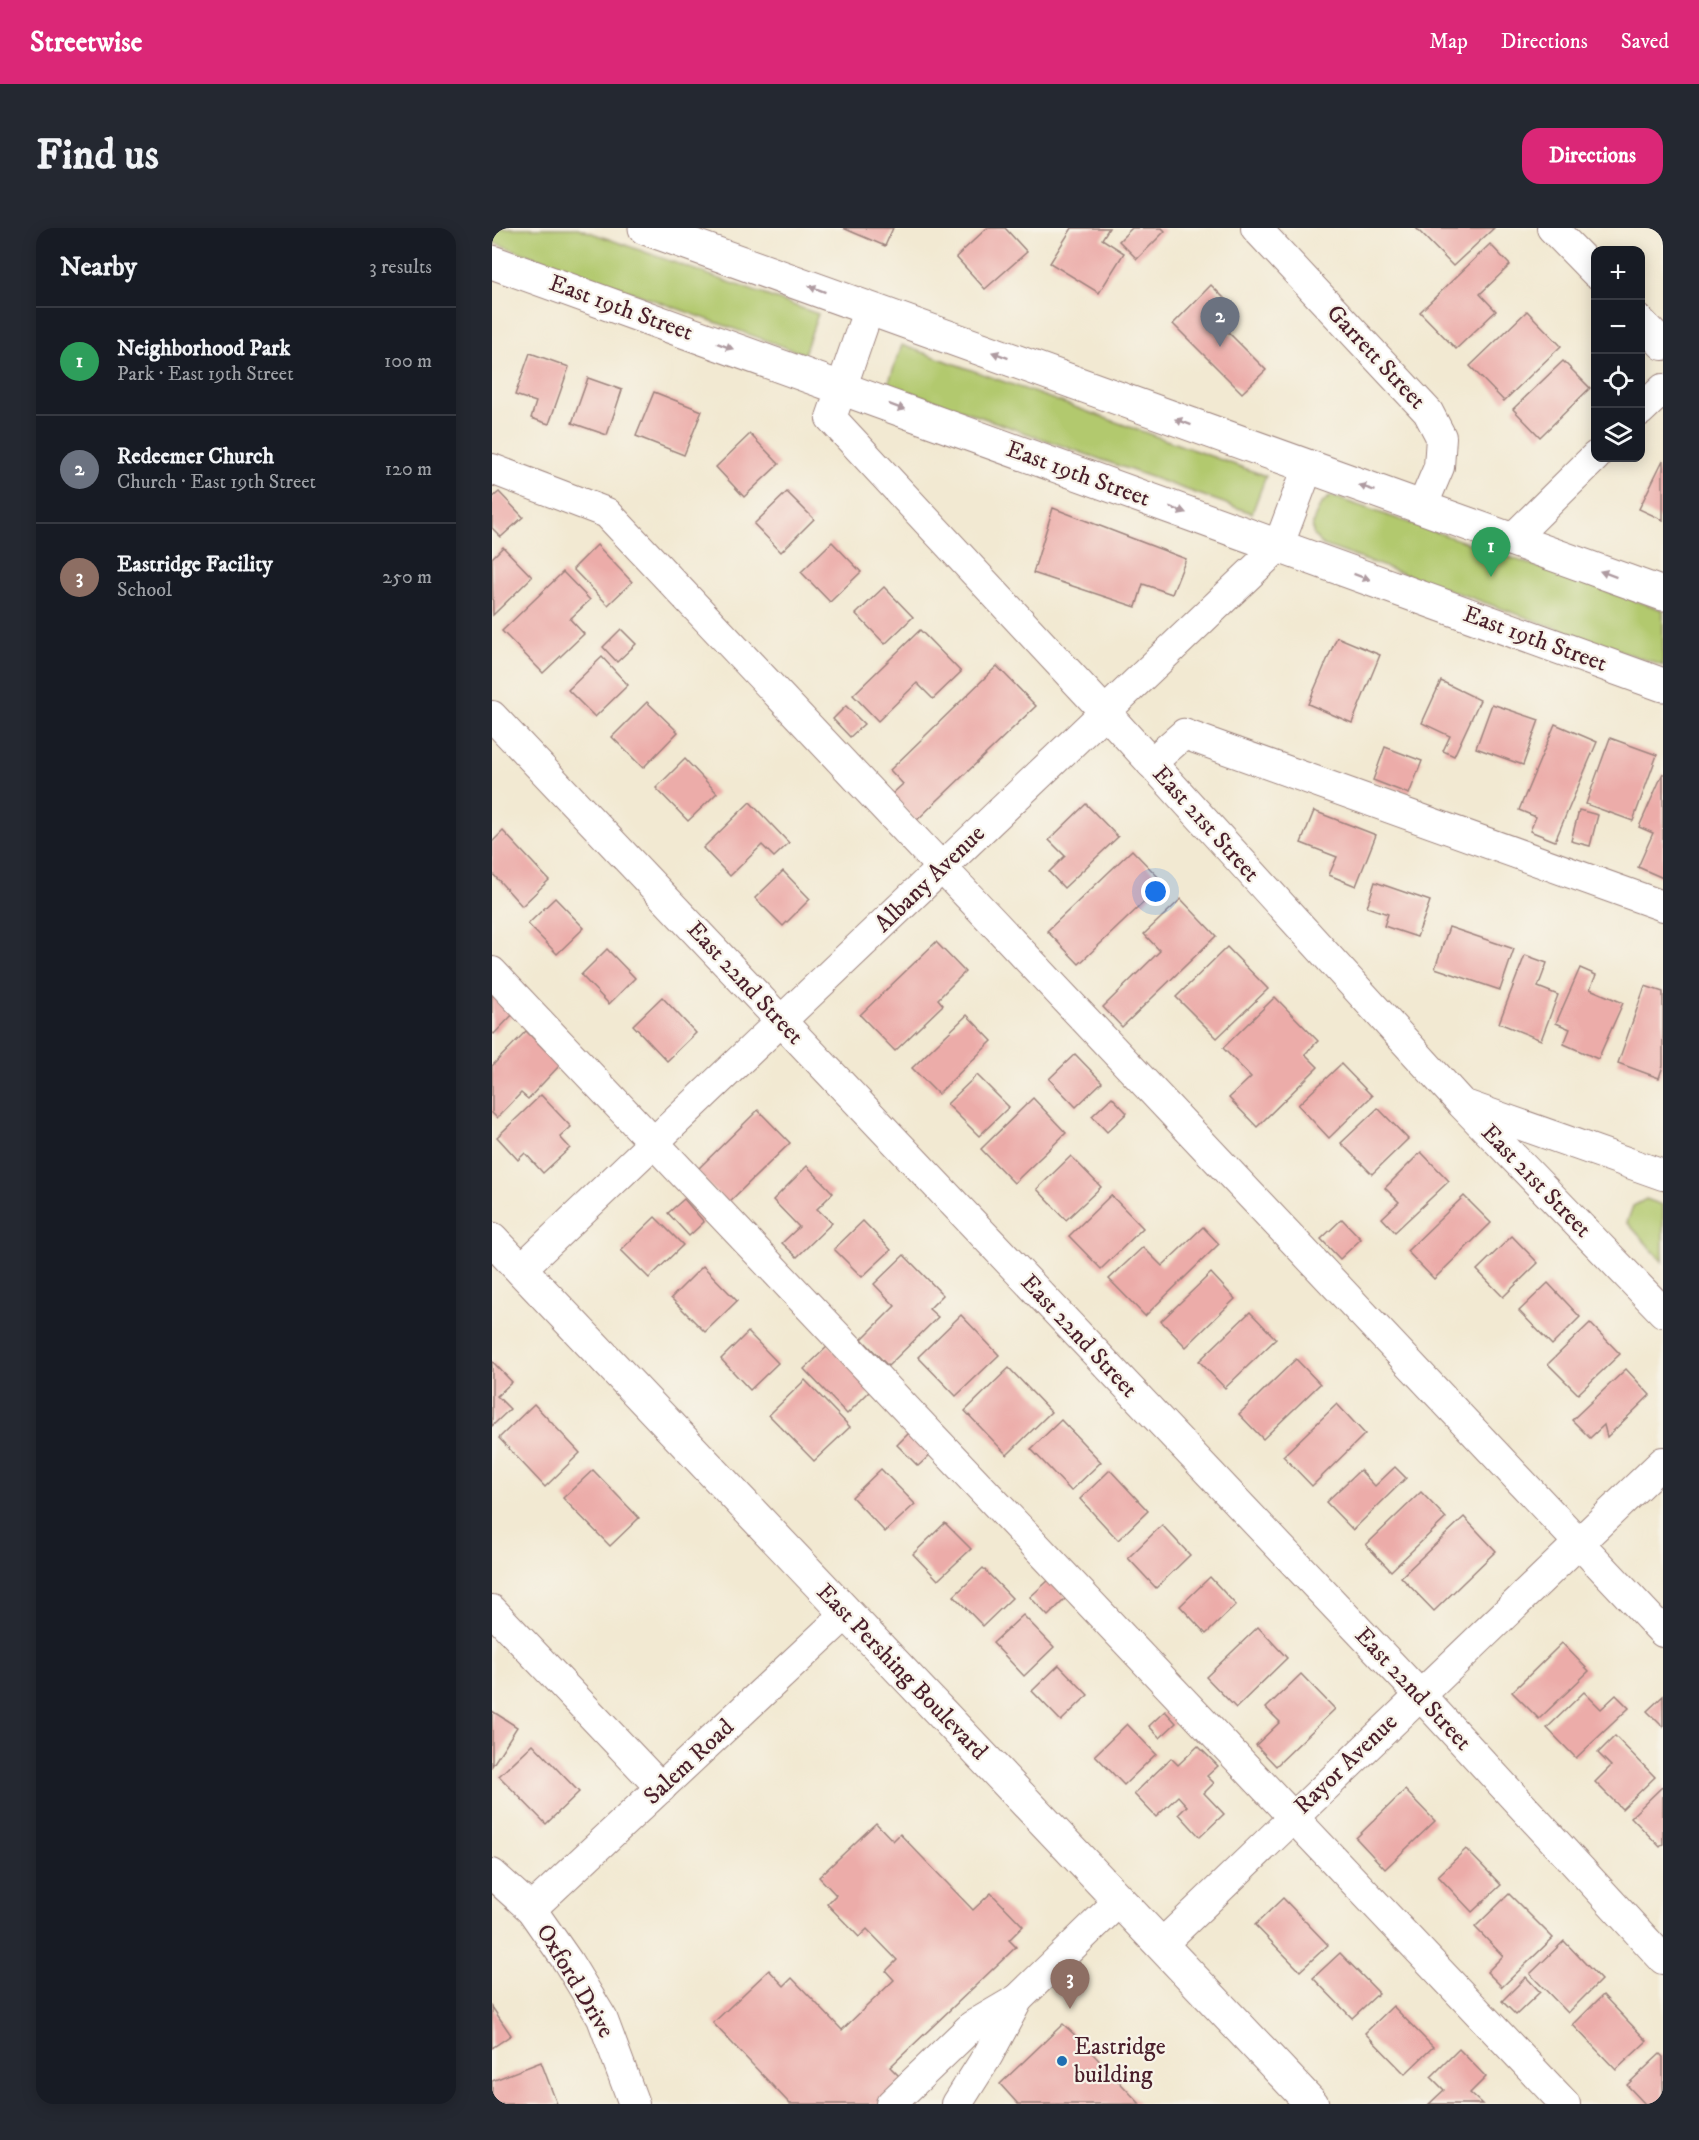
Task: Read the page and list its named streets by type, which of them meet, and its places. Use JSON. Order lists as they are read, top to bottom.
{
  "streets": {
    "main road": ["East 19th Street", "East Pershing Boulevard"],
    "street": [
      "Garrett Street",
      "East 21st Street",
      "Albany Avenue",
      "East 22nd Street",
      "Salem Road",
      "Rayor Avenue",
      "Oxford Drive"
    ]
  },
  "crossings": [
    ["East 19th Street", "East 21st Street"],
    ["East 19th Street", "Albany Avenue"],
    ["East 21st Street", "Albany Avenue"],
    ["Albany Avenue", "East 22nd Street"],
    ["Albany Avenue", "East Pershing Boulevard"],
    ["East 22nd Street", "Rayor Avenue"],
    ["East Pershing Boulevard", "Salem Road"],
    ["East Pershing Boulevard", "Rayor Avenue"],
    ["Salem Road", "Oxford Drive"]
  ],
  "places": ["Eastridge building"],
  "page": {
    "header": "Streetwise",
    "nav": ["Map", "Directions", "Saved"],
    "buttons": "Directions",
    "title": "Find us",
    "heading": ["Nearby", "3 results"],
    "map_buttons": ["+", "−"],
    "pins": ["2", "1", "3"],
    "list": [
      {
        "mark": "1",
        "name": "Neighborhood Park",
        "note": "Park · East 19th Street",
        "value": "100 m"
      },
      {
        "mark": "2",
        "name": "Redeemer Church",
        "note": "Church · East 19th Street",
        "value": "120 m"
      },
      {
        "mark": "3",
        "name": "Eastridge Facility",
        "note": "School",
        "value": "250 m"
      }
    ]
  }
}
